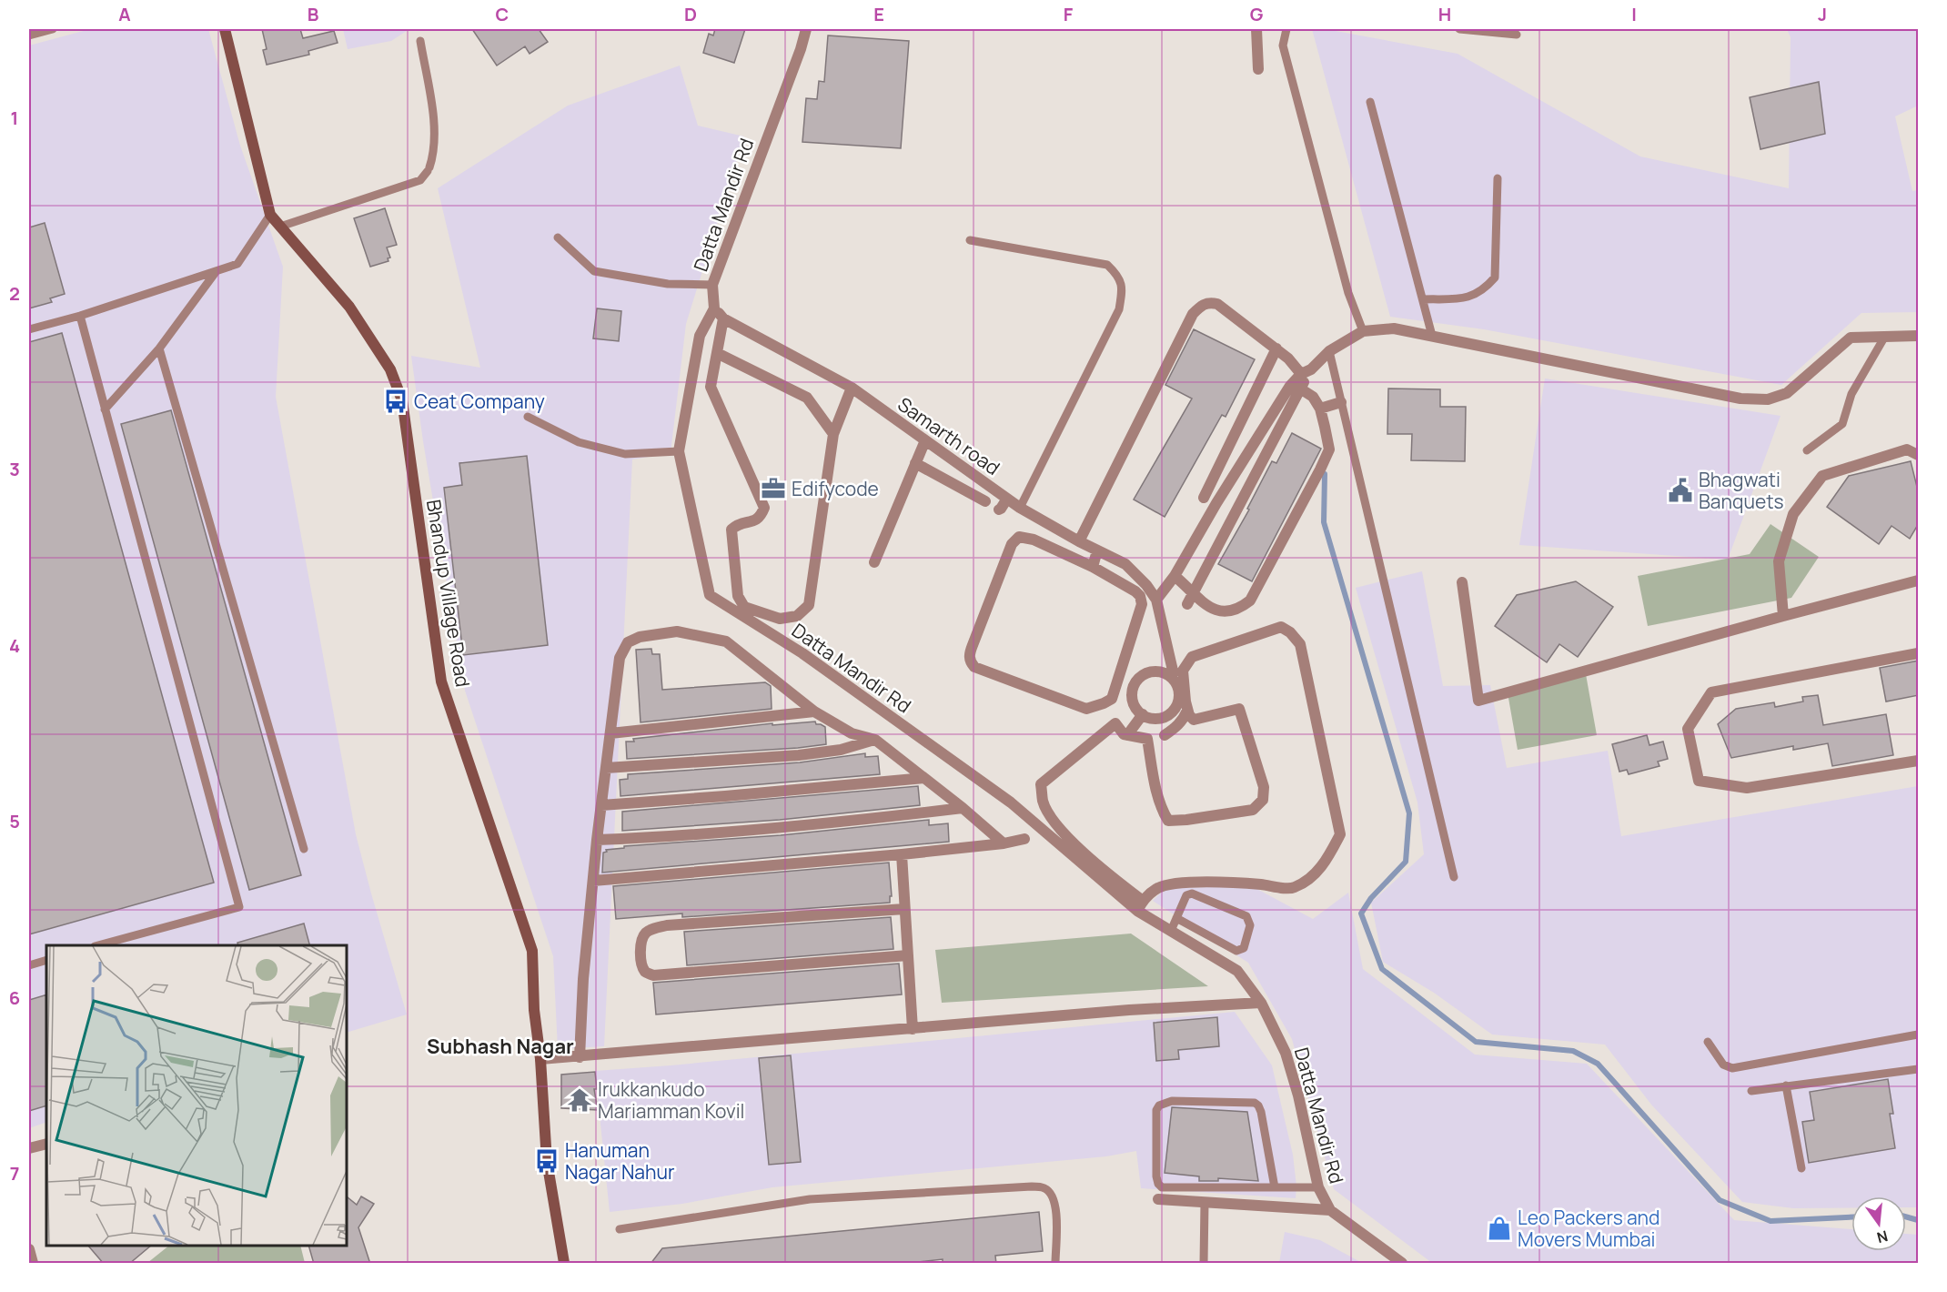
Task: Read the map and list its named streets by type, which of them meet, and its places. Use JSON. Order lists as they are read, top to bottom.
{
  "streets": {
    "street": ["Datta Mandir Rd", "Samarth road", "Bhandup Village Road"]
  },
  "crossings": [
    ["Datta Mandir Rd", "Samarth road"]
  ],
  "districts": ["Subhash Nagar"],
  "places": {
    "bus stop": ["Ceat Company", "Hanuman Nagar Nahur"],
    "office": ["Edifycode"],
    "public building": ["Bhagwati Banquets"],
    "temple": ["Irukkankudo Mariamman Kovil"],
    "shop": ["Leo Packers and Movers Mumbai"]
  },
  "north": "bottom",
  "grid": {
    "columns": [
      "A",
      "B",
      "C",
      "D",
      "E",
      "F",
      "G",
      "H",
      "I",
      "J"
    ],
    "rows": [
      "1",
      "2",
      "3",
      "4",
      "5",
      "6",
      "7"
    ]
  }
}
